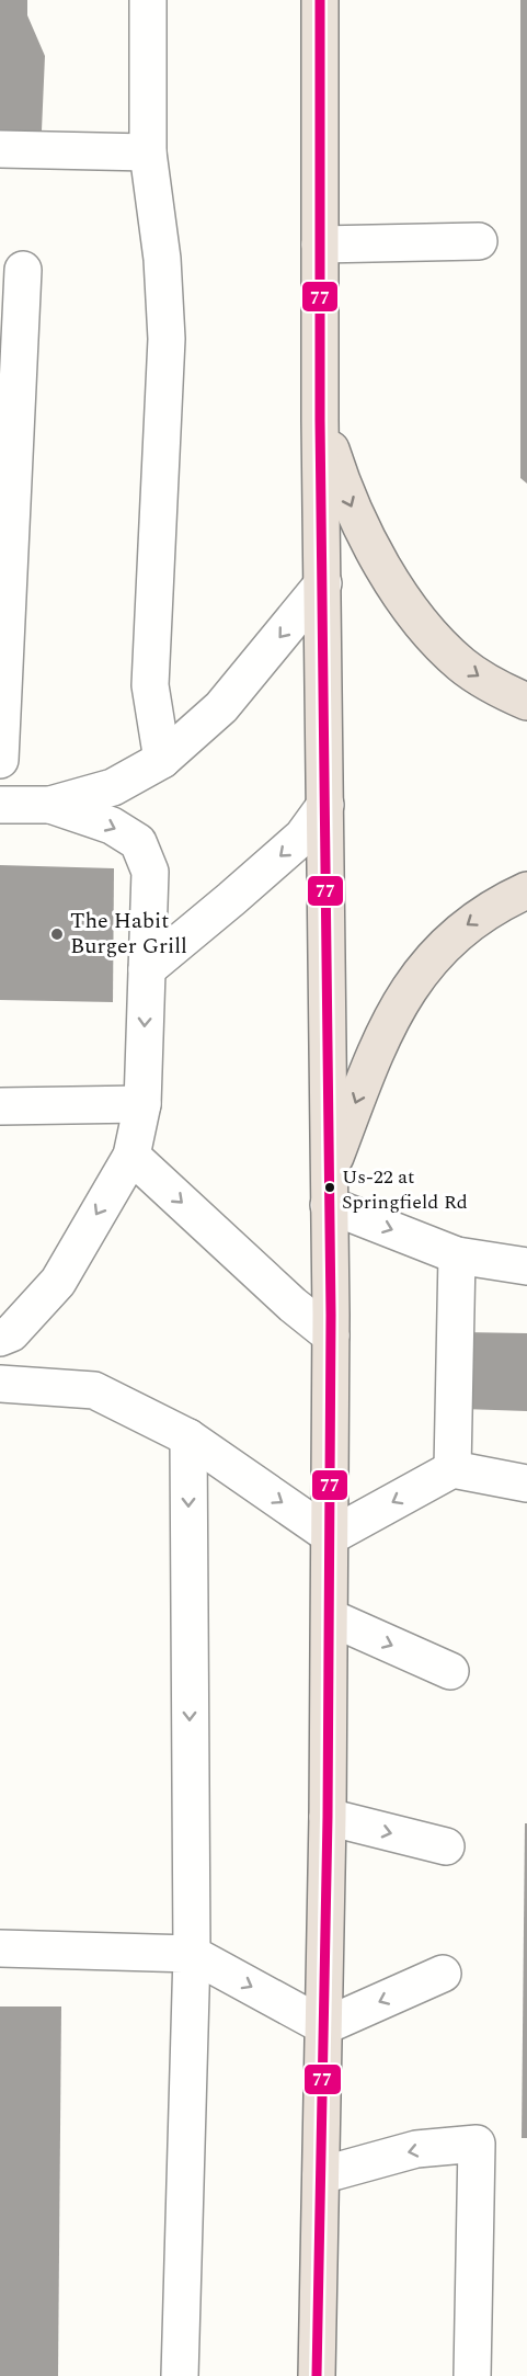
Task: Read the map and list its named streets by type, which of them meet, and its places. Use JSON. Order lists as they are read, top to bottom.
{
  "places": ["The Habit Burger Grill", "Us-22 at Springfield Rd"],
  "lines": ["transit line 77"]
}
